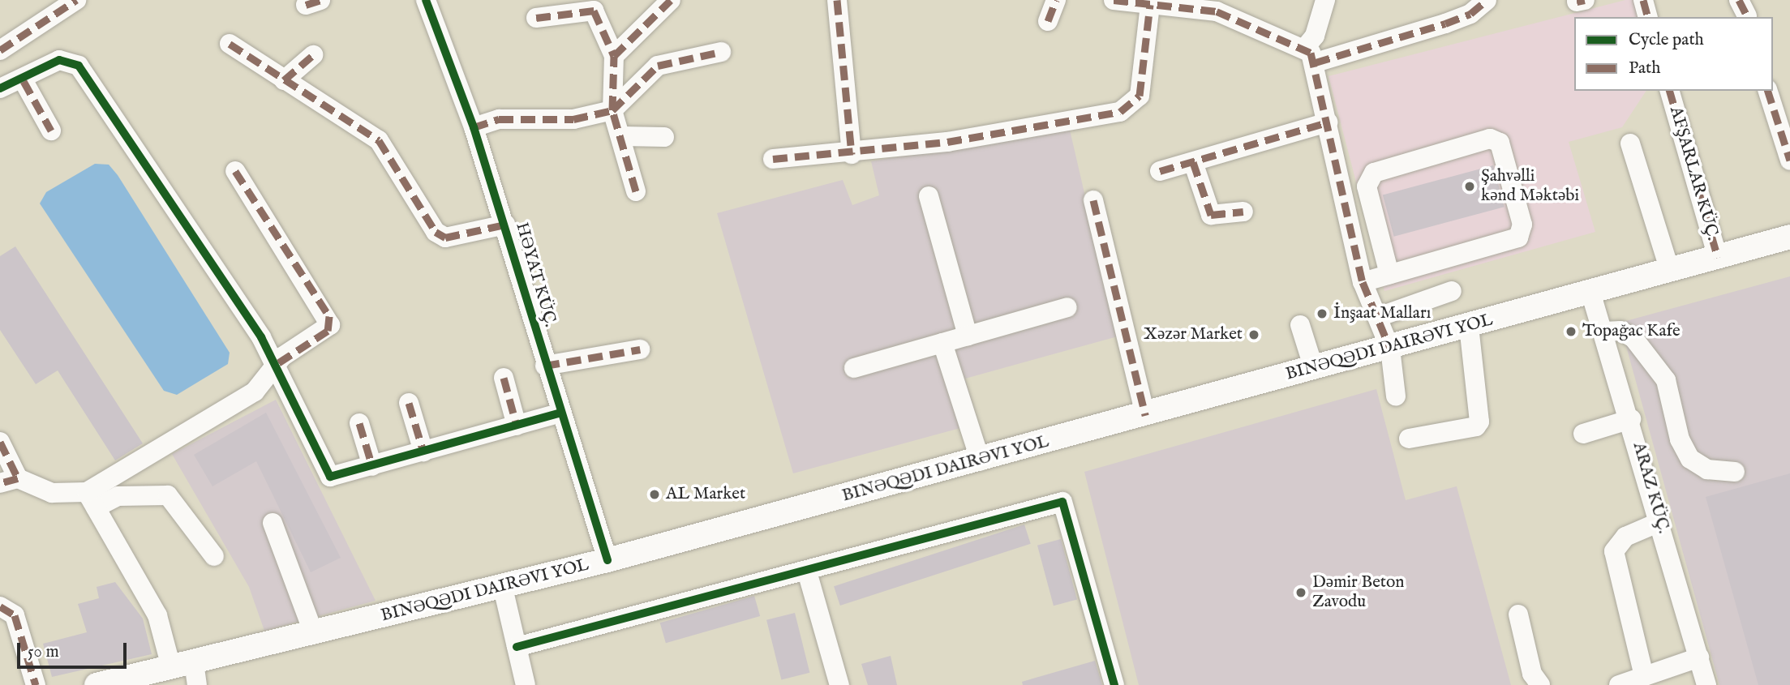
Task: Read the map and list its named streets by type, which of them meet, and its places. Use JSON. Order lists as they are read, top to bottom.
{
  "streets": {
    "main road": ["BINƏQƏDI DAIRƏVI YOL"],
    "street": ["AFŞARLAR KÜÇ.", "HƏYAT KÜÇ.", "ARAZ KÜÇ."]
  },
  "crossings": [
    ["AFŞARLAR KÜÇ.", "BINƏQƏDI DAIRƏVI YOL"],
    ["HƏYAT KÜÇ.", "BINƏQƏDI DAIRƏVI YOL"],
    ["BINƏQƏDI DAIRƏVI YOL", "ARAZ KÜÇ."]
  ],
  "places": [
    "Şahvəlli kənd Məktəbi",
    "İnşaat Malları",
    "Topağac Kafe",
    "Xəzər Market",
    "AL Market",
    "Dəmir Beton Zavodu"
  ],
  "legend": ["Cycle path", "Path"],
  "scale_bar": "50 m"
}
